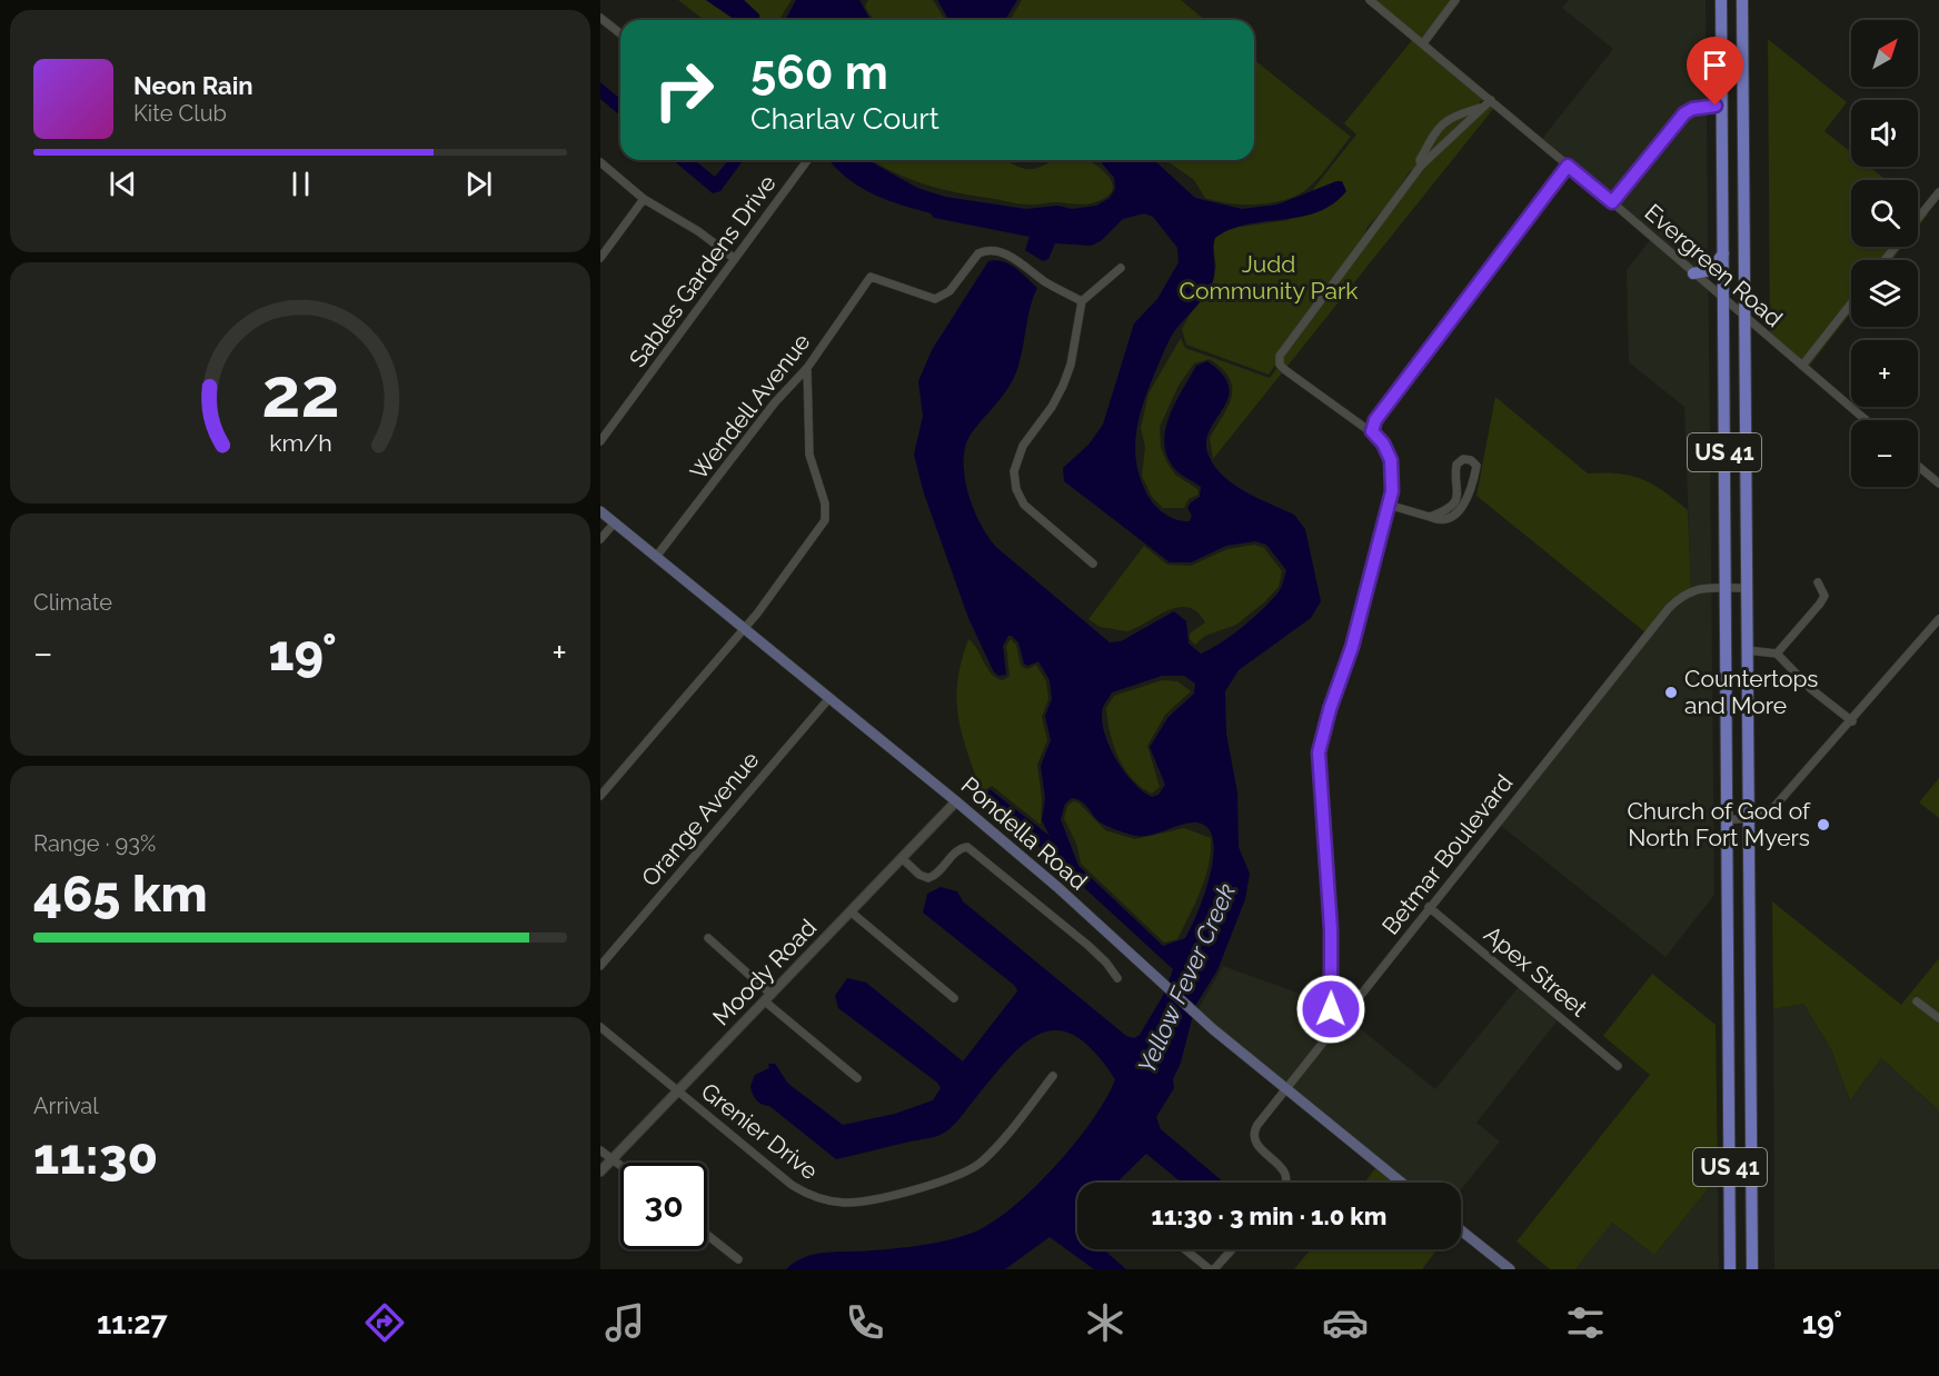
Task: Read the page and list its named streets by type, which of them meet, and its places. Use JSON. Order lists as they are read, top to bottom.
{
  "streets": {
    "main road": ["US 41", "Pondella Road"],
    "street": [
      "Evergreen Road",
      "Sables Gardens Drive",
      "Wendell Avenue",
      "Orange Avenue",
      "Betmar Boulevard",
      "Apex Street",
      "Moody Road",
      "Grenier Drive"
    ]
  },
  "crossings": [
    ["Evergreen Road", "US 41"],
    ["Wendell Avenue", "Pondella Road"],
    ["US 41", "Betmar Boulevard"],
    ["Orange Avenue", "Pondella Road"],
    ["Pondella Road", "Betmar Boulevard"],
    ["Pondella Road", "Moody Road"],
    ["Betmar Boulevard", "Apex Street"],
    ["Moody Road", "Grenier Drive"]
  ],
  "water": ["Yellow Fever Creek"],
  "parks": ["Judd Community Park"],
  "places": ["Countertops and More", "Church of God of North Fort Myers"],
  "north": "top right",
  "page": {
    "map_buttons": ["+", "−"],
    "turn": ["560 m", "Charlav Court"],
    "song": ["Neon Rain", "Kite Club"],
    "tile": [
      "Climate",
      ["Range · 93%", "465 km"],
      ["Arrival", "11:30"]
    ],
    "heat": ["−", "19°", "+"],
    "limit": "30",
    "trip": "11:30 · 3 min · 1.0 km",
    "tabs": ["11:27", "19°"],
    "gauge": ["22", "km/h"]
  }
}
